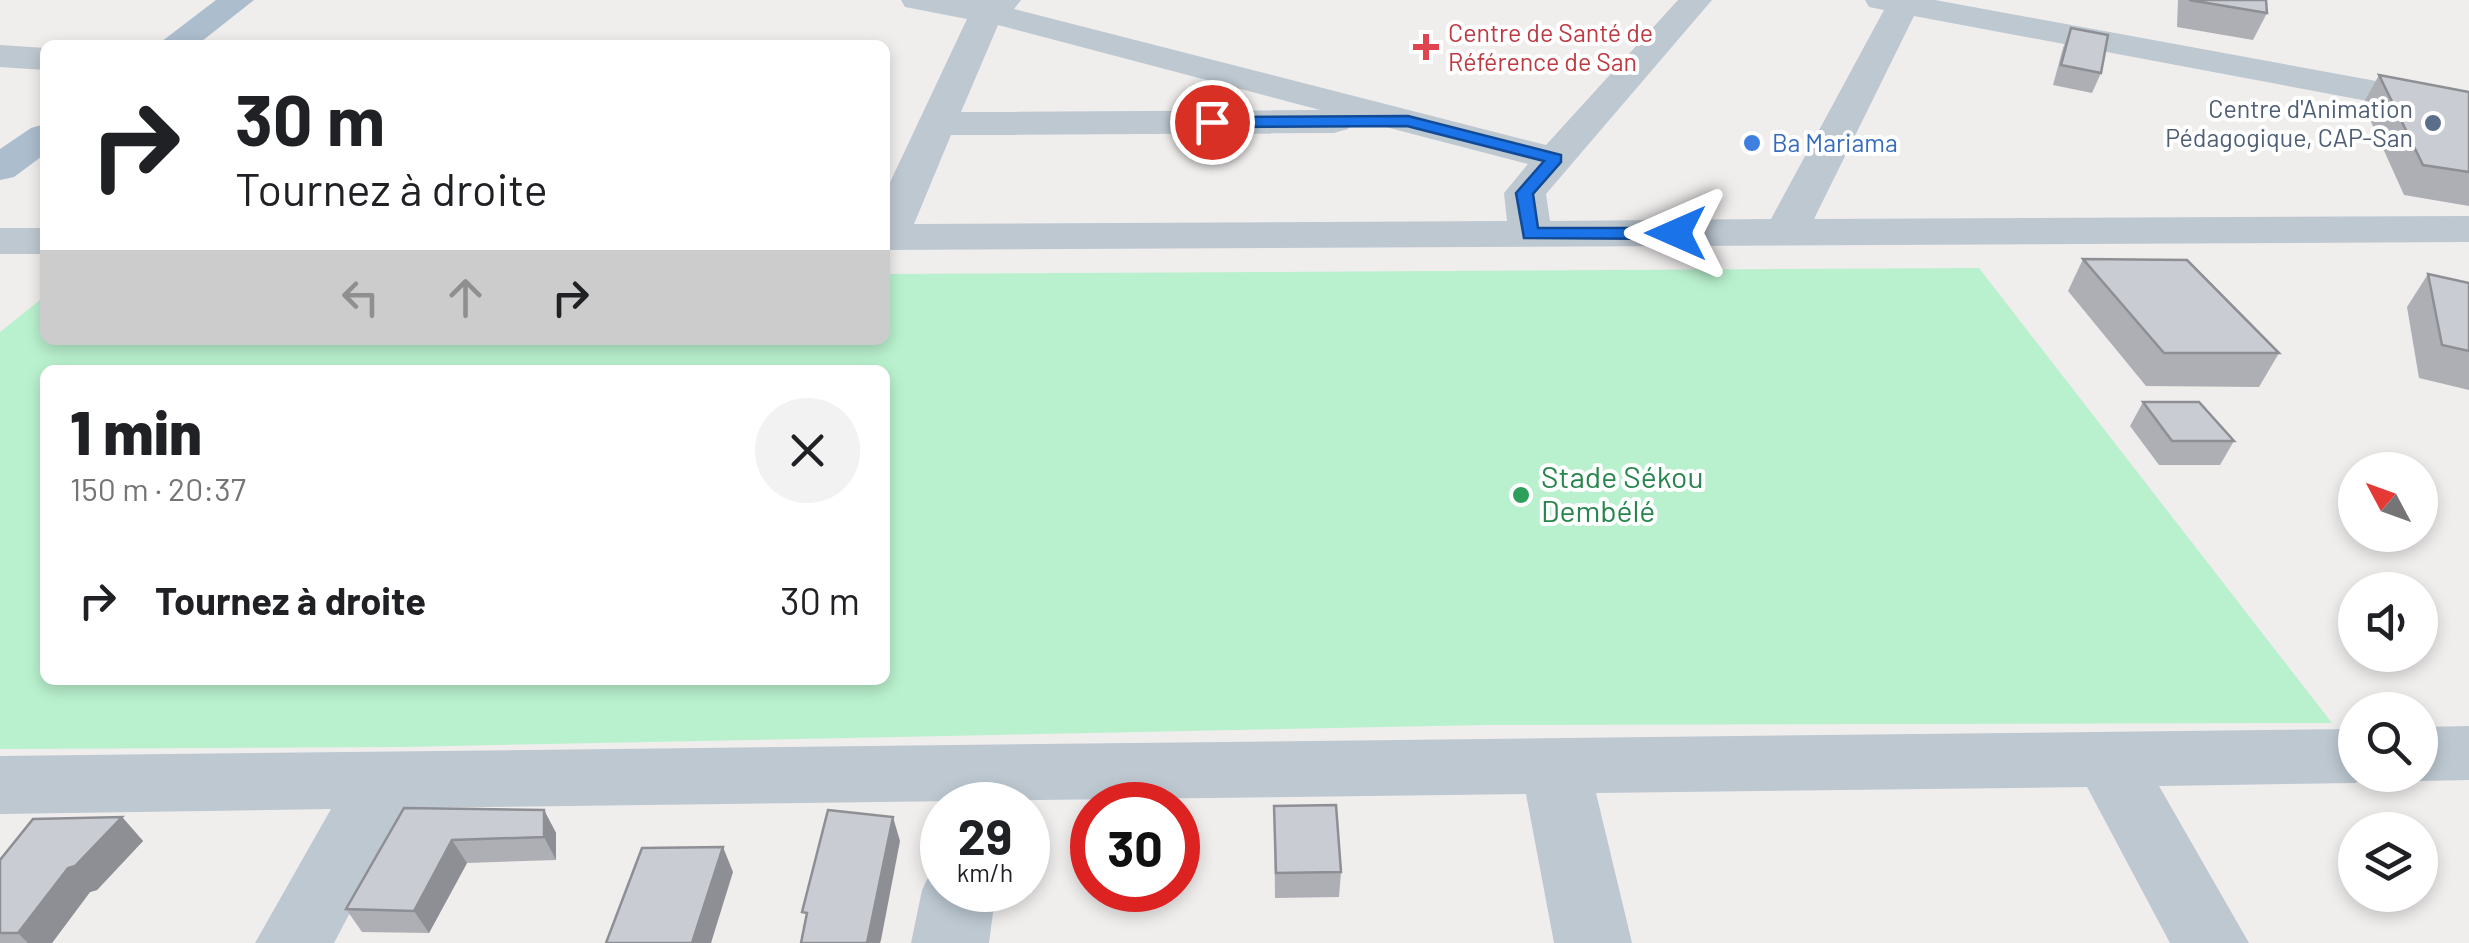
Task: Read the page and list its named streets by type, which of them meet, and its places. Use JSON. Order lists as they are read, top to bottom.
{
  "places": {
    "health": ["Centre de Santé de Référence de San"],
    "other": ["Centre d'Animation Pédagogique, CAP-San", "Ba Mariama", "Stade Sékou Dembélé"]
  },
  "north": "top left",
  "page": {
    "turn": ["30 m", "Tournez à droite"],
    "heading": ["1 min", "150 m · 20:37"],
    "list": [
      {
        "name": "Tournez à droite",
        "value": "30 m"
      }
    ],
    "speed": "29 km/h",
    "limit": "30"
  }
}
